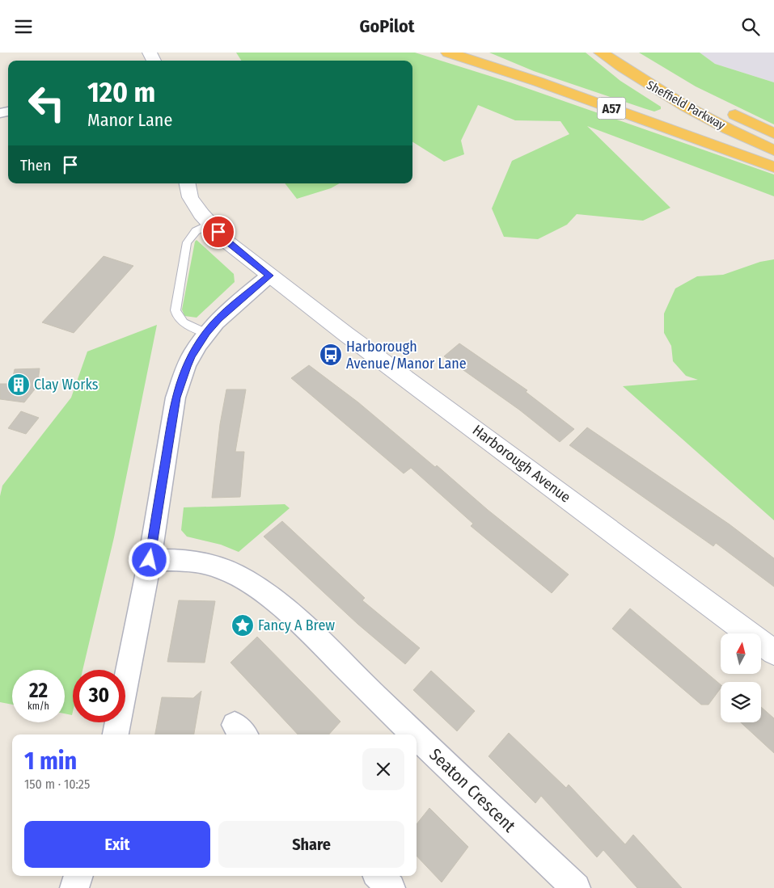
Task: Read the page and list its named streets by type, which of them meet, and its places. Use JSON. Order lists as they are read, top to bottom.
{
  "streets": {
    "highway": ["Sheffield Parkway", "A57"],
    "street": ["Harborough Avenue", "Seaton Crescent"]
  },
  "places": {
    "bus stop": ["Harborough Avenue/Manor Lane"],
    "building": ["Clay Works"],
    "place": ["Fancy A Brew"]
  },
  "north": "top",
  "page": {
    "header": "GoPilot",
    "turn": ["120 m", "Manor Lane"],
    "then": "Then",
    "speed": "22 km/h",
    "limit": "30",
    "heading": ["1 min", "150 m · 10:25"],
    "buttons": ["Exit", "Share"]
  }
}
